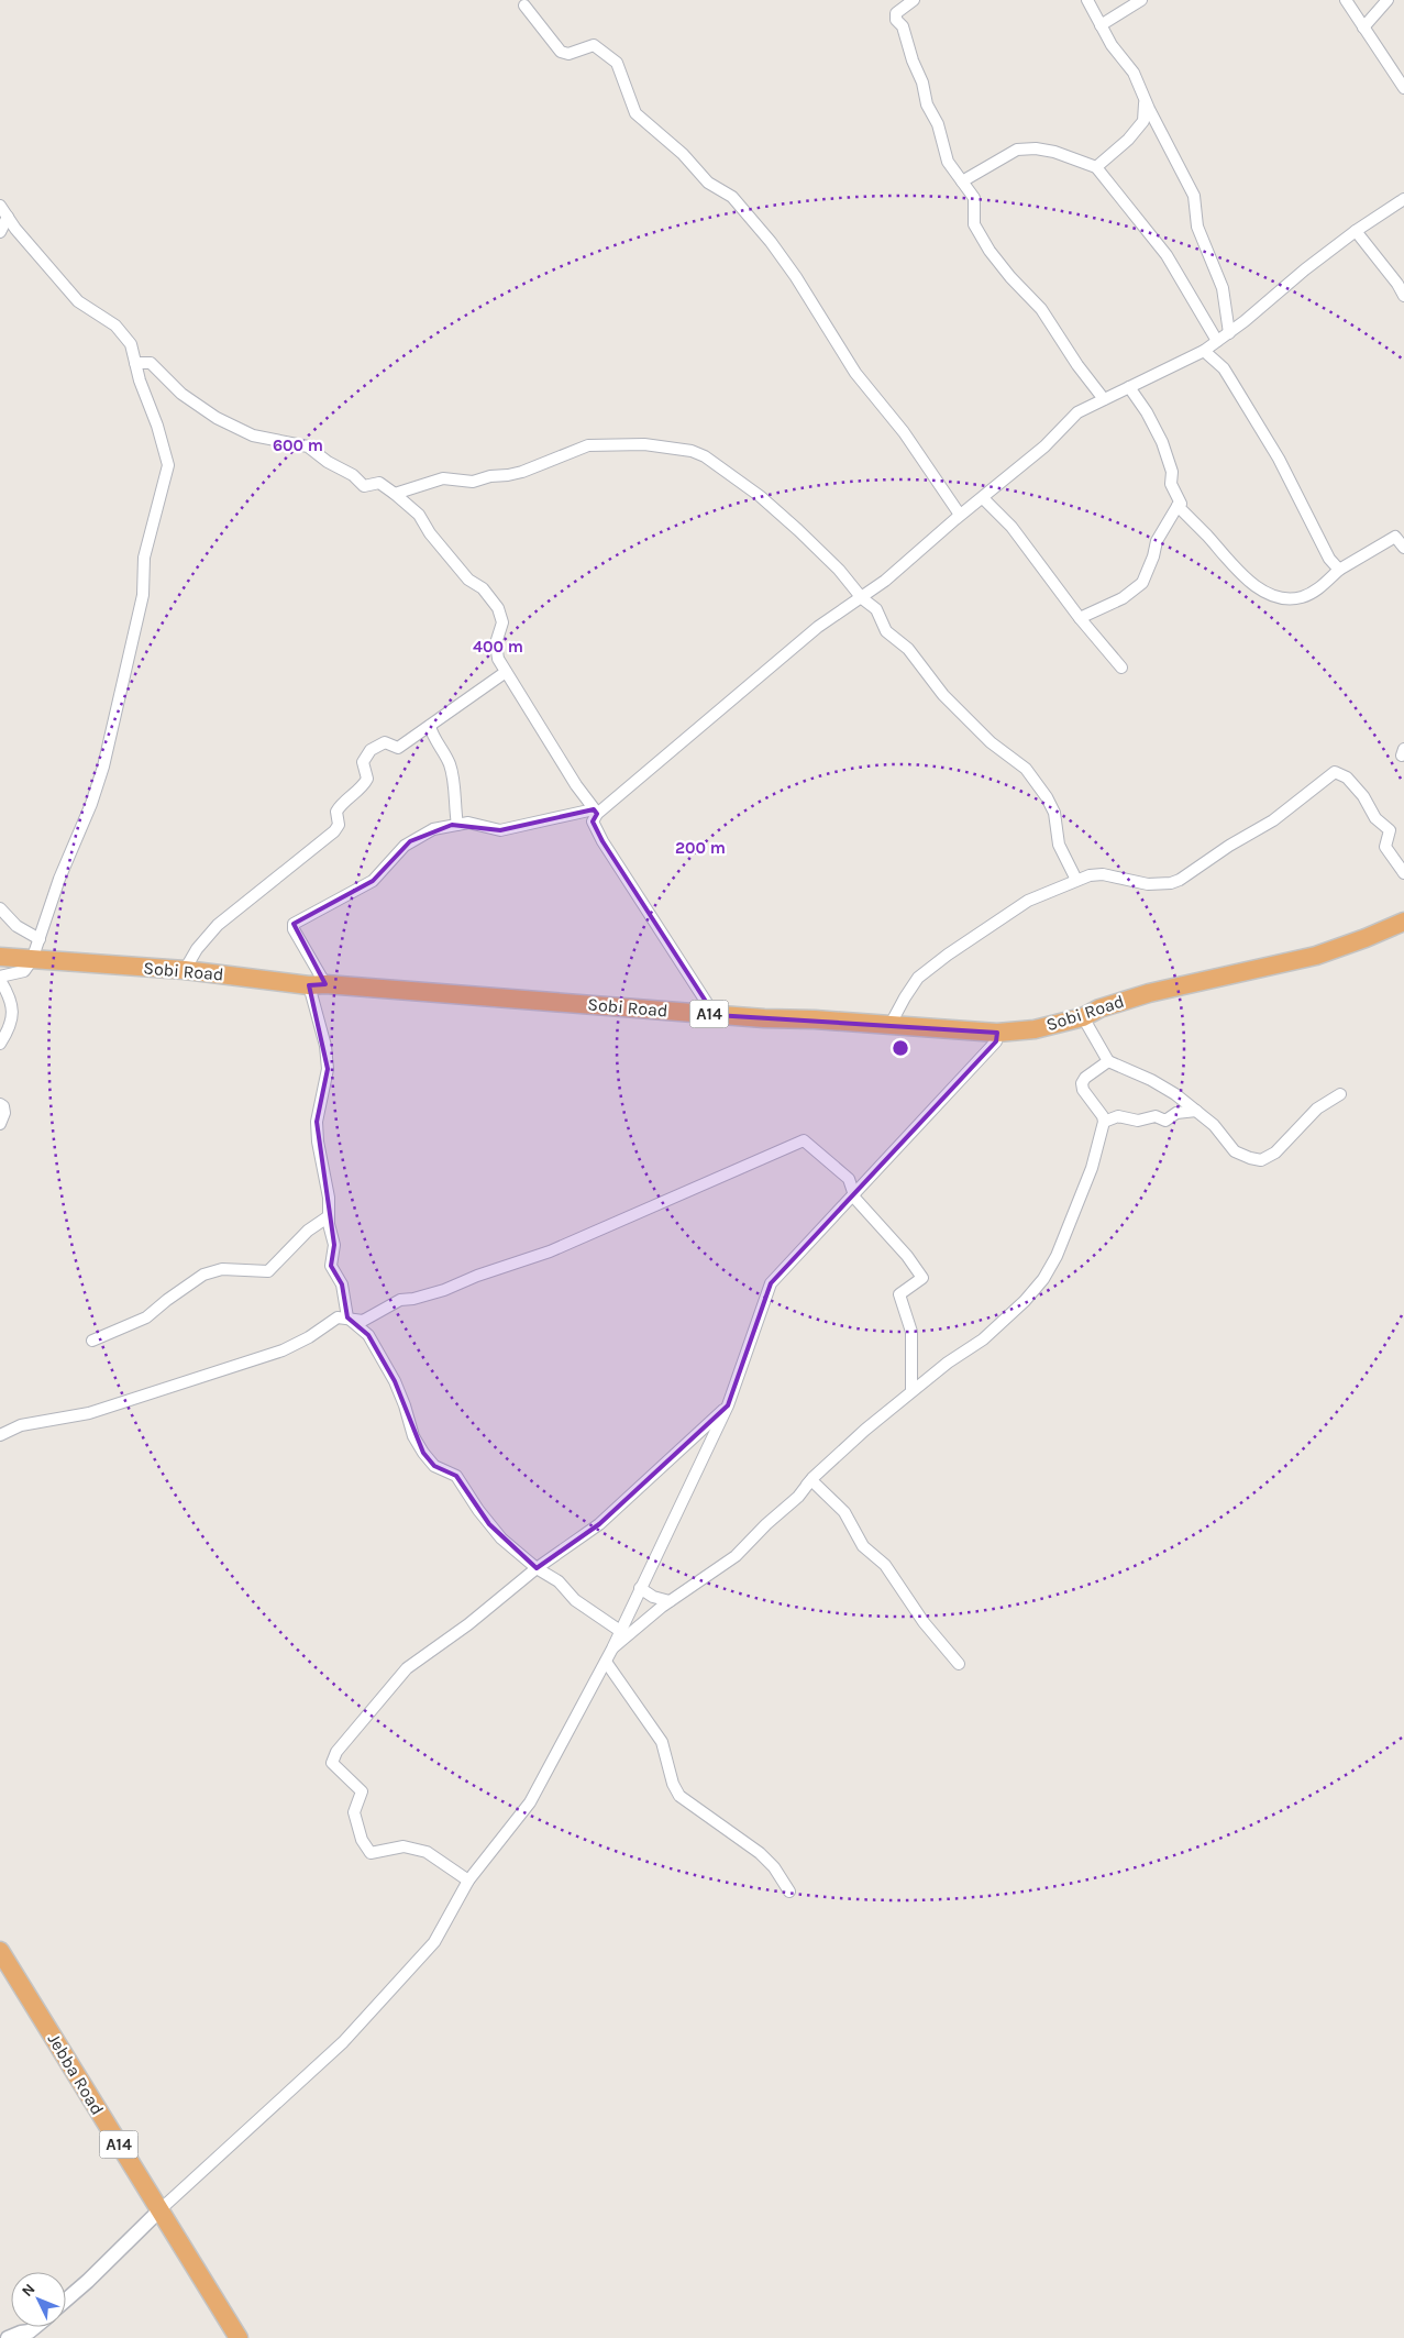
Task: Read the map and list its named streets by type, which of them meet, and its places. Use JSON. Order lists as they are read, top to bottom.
{
  "streets": {
    "highway": ["Sobi Road", "A14", "Jebba Road"]
  },
  "crossings": [
    ["A14", "Jebba Road"]
  ],
  "north": "top left",
  "rings": ["600 m", "400 m", "200 m"]
}
